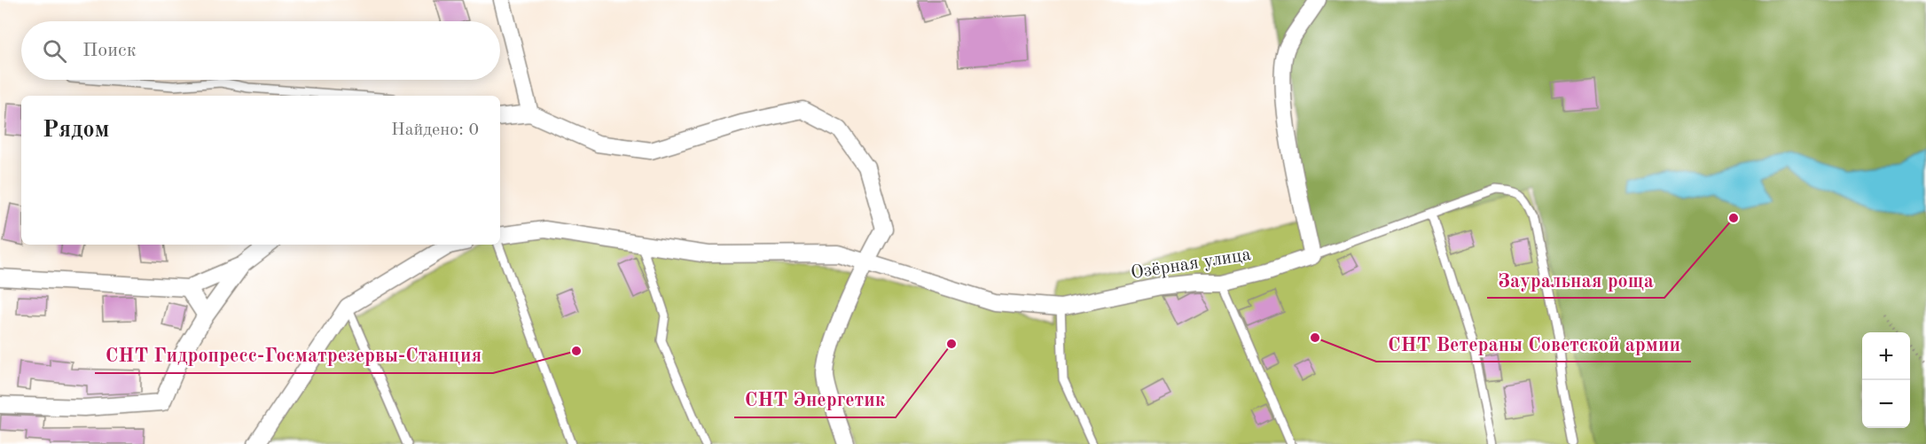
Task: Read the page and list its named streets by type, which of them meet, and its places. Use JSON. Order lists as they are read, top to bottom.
{
  "streets": {
    "street": ["Озёрная улица"]
  },
  "places": [
    "Зауральная роща",
    "СНТ Ветераны Советской армии",
    "СНТ Энергетик",
    "СНТ Гидропресс-Госматрезервы-Станция"
  ],
  "page": {
    "search": "Поиск",
    "heading": ["Рядом", "Найдено: 0"],
    "map_buttons": ["+", "−"]
  }
}
